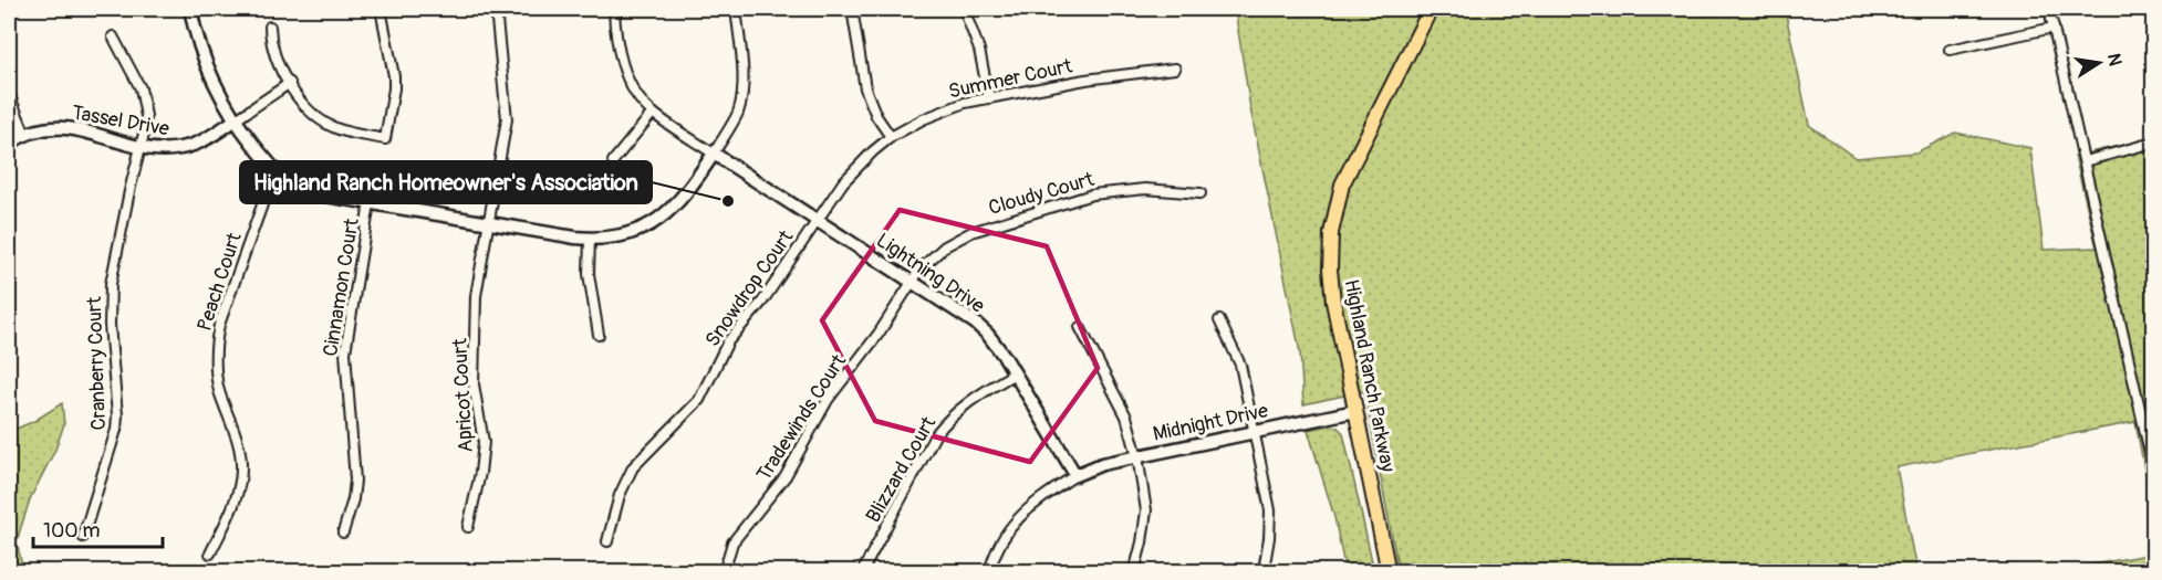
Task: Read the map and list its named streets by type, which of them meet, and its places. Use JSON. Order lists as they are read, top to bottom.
{
  "streets": {
    "main road": [
      "Tassel Drive",
      "Lightning Drive",
      "Highland Ranch Parkway",
      "Midnight Drive"
    ],
    "street": [
      "Summer Court",
      "Cloudy Court",
      "Peach Court",
      "Cinnamon Court",
      "Snowdrop Court",
      "Cranberry Court",
      "Apricot Court",
      "Tradewinds Court",
      "Blizzard Court"
    ]
  },
  "crossings": [
    ["Summer Court", "Lightning Drive"],
    ["Summer Court", "Snowdrop Court"],
    ["Tassel Drive", "Cranberry Court"],
    ["Cloudy Court", "Lightning Drive"],
    ["Cloudy Court", "Tradewinds Court"],
    ["Lightning Drive", "Snowdrop Court"],
    ["Lightning Drive", "Tradewinds Court"],
    ["Lightning Drive", "Midnight Drive"],
    ["Lightning Drive", "Blizzard Court"],
    ["Highland Ranch Parkway", "Midnight Drive"]
  ],
  "places": ["Highland Ranch Homeowner's Association"],
  "scale_bar": "100 m",
  "north": "right"
}
